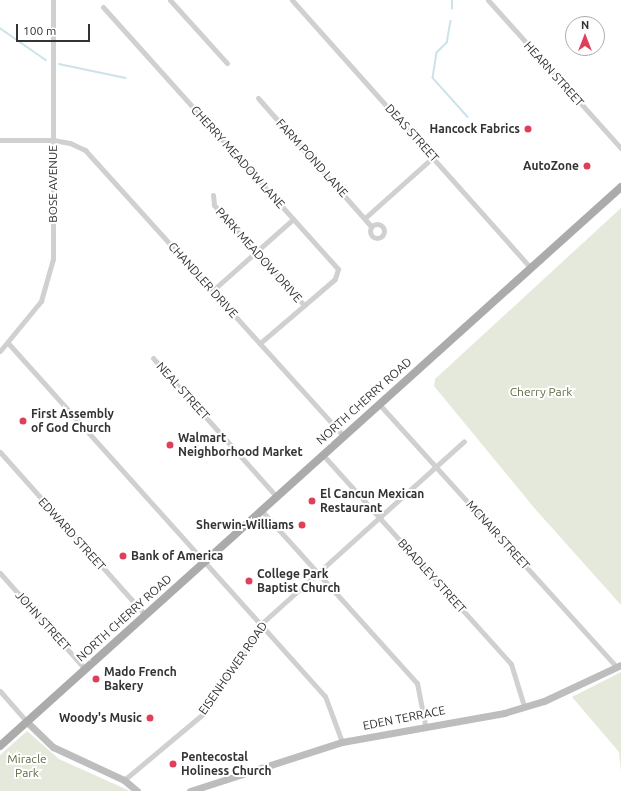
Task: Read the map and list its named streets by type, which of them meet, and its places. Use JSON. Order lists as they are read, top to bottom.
{
  "streets": {
    "main road": ["NORTH CHERRY ROAD"],
    "street": [
      "HEARN STREET",
      "DEAS STREET",
      "CHERRY MEADOW LANE",
      "FARM POND LANE",
      "BOSE AVENUE",
      "PARK MEADOW DRIVE",
      "CHANDLER DRIVE",
      "NEAL STREET",
      "EDWARD STREET",
      "MCNAIR STREET",
      "BRADLEY STREET",
      "JOHN STREET",
      "EISENHOWER ROAD",
      "EDEN TERRACE"
    ]
  },
  "crossings": [
    ["DEAS STREET", "NORTH CHERRY ROAD"],
    ["CHERRY MEADOW LANE", "PARK MEADOW DRIVE"],
    ["BOSE AVENUE", "CHANDLER DRIVE"],
    ["PARK MEADOW DRIVE", "CHANDLER DRIVE"],
    ["CHANDLER DRIVE", "NORTH CHERRY ROAD"],
    ["NEAL STREET", "NORTH CHERRY ROAD"],
    ["NORTH CHERRY ROAD", "EDWARD STREET"],
    ["NORTH CHERRY ROAD", "MCNAIR STREET"],
    ["NORTH CHERRY ROAD", "BRADLEY STREET"],
    ["NORTH CHERRY ROAD", "JOHN STREET"],
    ["MCNAIR STREET", "EISENHOWER ROAD"],
    ["MCNAIR STREET", "EDEN TERRACE"],
    ["BRADLEY STREET", "EISENHOWER ROAD"],
    ["BRADLEY STREET", "EDEN TERRACE"]
  ],
  "parks": ["Cherry Park", "Miracle Park"],
  "places": [
    "Hancock Fabrics",
    "AutoZone",
    "First Assembly of God Church",
    "Walmart Neighborhood Market",
    "El Cancun Mexican Restaurant",
    "Sherwin-Williams",
    "Bank of America",
    "College Park Baptist Church",
    "Mado French Bakery",
    "Woody's Music",
    "Pentecostal Holiness Church"
  ],
  "scale_bar": "100 m",
  "north": "top"
}
